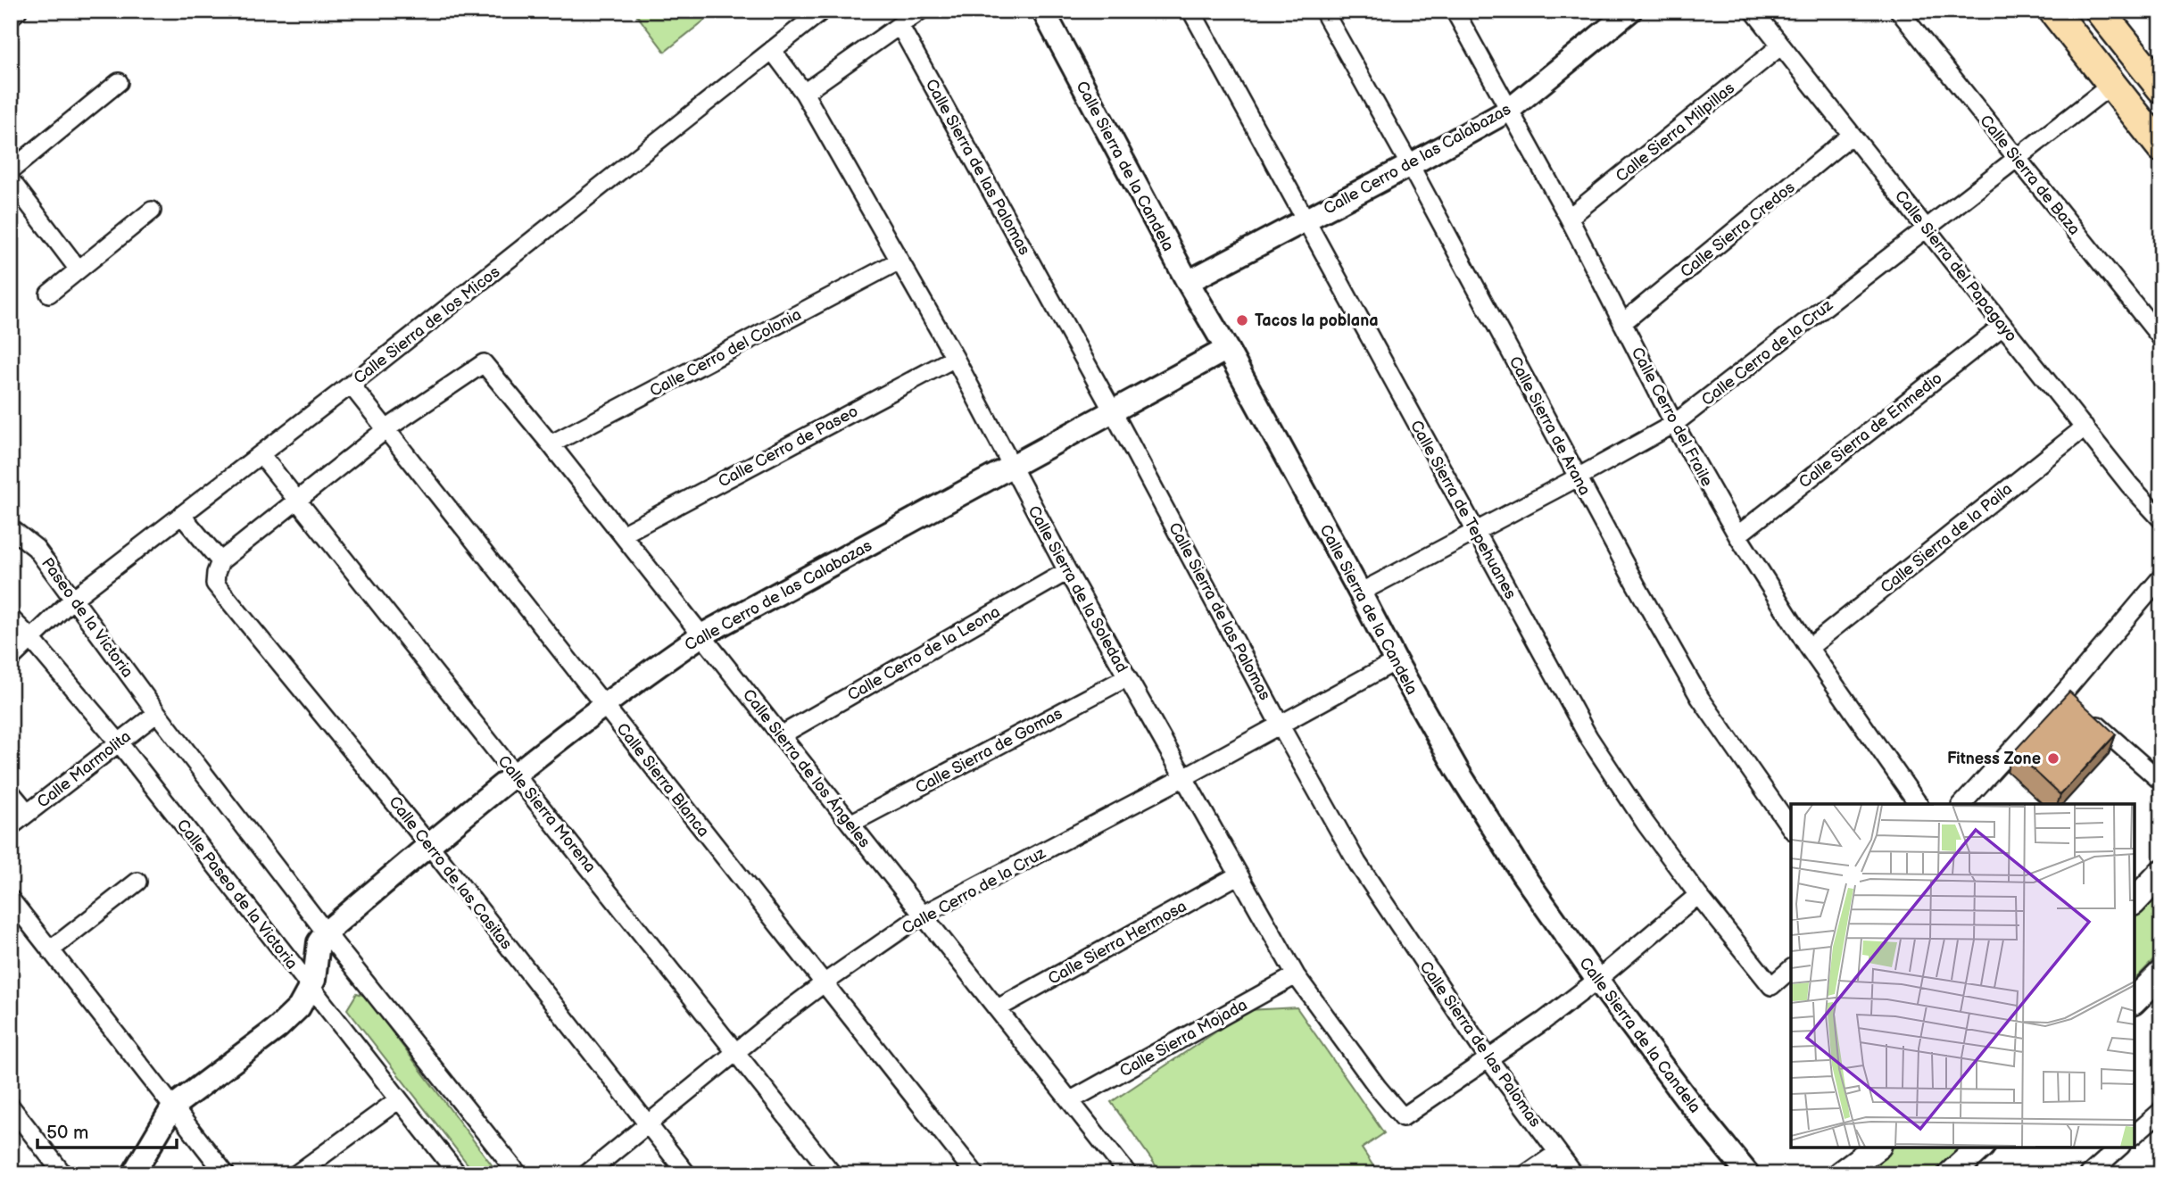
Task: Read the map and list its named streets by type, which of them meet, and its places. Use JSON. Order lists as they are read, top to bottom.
{
  "streets": {
    "street": [
      "Calle Sierra Milpillas",
      "Calle Cerro de las Calabazas",
      "Calle Sierra de la Candela",
      "Calle Sierra de las Palomas",
      "Calle Sierra de Baza",
      "Calle Sierra Credos",
      "Calle Sierra del Papagayo",
      "Calle Sierra de los Micos",
      "Calle Cerro del Colonia",
      "Calle Cerro de la Cruz",
      "Calle Cerro del Fraile",
      "Calle Sierra de Arana",
      "Calle Sierra de Enmedio",
      "Calle Cerro de Paseo",
      "Calle Sierra de Tepehuanes",
      "Calle Sierra de la Paila",
      "Calle Sierra de la Soledad",
      "Paseo de la Victoria",
      "Calle Cerro de la Leona",
      "Calle Sierra de Gomas",
      "Calle Sierra de los Ángeles",
      "Calle Marmolita",
      "Calle Sierra Blanca",
      "Calle Sierra Morena",
      "Calle Cerro de las Casitas",
      "Calle Paseo de la Victoria",
      "Calle Sierra Hermosa",
      "Calle Sierra Mojada"
    ]
  },
  "crossings": [
    ["Calle Sierra Milpillas", "Calle Sierra del Papagayo"],
    ["Calle Sierra Milpillas", "Calle Cerro del Fraile"],
    ["Calle Cerro de las Calabazas", "Calle Sierra de la Candela"],
    ["Calle Cerro de las Calabazas", "Calle Sierra de las Palomas"],
    ["Calle Cerro de las Calabazas", "Calle Cerro del Fraile"],
    ["Calle Cerro de las Calabazas", "Calle Sierra de Arana"],
    ["Calle Cerro de las Calabazas", "Calle Sierra de Tepehuanes"],
    ["Calle Cerro de las Calabazas", "Calle Sierra de la Soledad"],
    ["Calle Cerro de las Calabazas", "Calle Sierra de los Ángeles"],
    ["Calle Cerro de las Calabazas", "Calle Sierra Blanca"],
    ["Calle Cerro de las Calabazas", "Calle Sierra Morena"],
    ["Calle Cerro de las Calabazas", "Calle Cerro de las Casitas"],
    ["Calle Sierra de la Candela", "Calle Cerro de la Cruz"],
    ["Calle Sierra de las Palomas", "Calle Cerro de la Cruz"],
    ["Calle Sierra de las Palomas", "Calle Sierra de la Soledad"],
    ["Calle Sierra de Baza", "Calle Cerro de la Cruz"],
    ["Calle Sierra Credos", "Calle Sierra del Papagayo"],
    ["Calle Sierra Credos", "Calle Cerro del Fraile"],
    ["Calle Sierra del Papagayo", "Calle Cerro de la Cruz"],
    ["Calle Sierra del Papagayo", "Calle Sierra de Enmedio"],
    ["Calle Sierra del Papagayo", "Calle Sierra de la Paila"],
    ["Calle Sierra de los Micos", "Calle Sierra de la Soledad"],
    ["Calle Sierra de los Micos", "Paseo de la Victoria"],
    ["Calle Sierra de los Micos", "Calle Sierra Blanca"],
    ["Calle Sierra de los Micos", "Calle Sierra Morena"],
    ["Calle Sierra de los Micos", "Calle Cerro de las Casitas"],
    ["Calle Sierra de los Micos", "Calle Paseo de la Victoria"],
    ["Calle Cerro del Colonia", "Calle Sierra de la Soledad"],
    ["Calle Cerro del Colonia", "Calle Sierra de los Ángeles"],
    ["Calle Cerro de la Cruz", "Calle Cerro del Fraile"],
    ["Calle Cerro de la Cruz", "Calle Sierra de Arana"],
    ["Calle Cerro de la Cruz", "Calle Sierra de Tepehuanes"],
    ["Calle Cerro de la Cruz", "Calle Sierra de la Soledad"],
    ["Calle Cerro de la Cruz", "Calle Sierra de los Ángeles"],
    ["Calle Cerro de la Cruz", "Calle Sierra Blanca"],
    ["Calle Cerro de la Cruz", "Calle Sierra Morena"],
    ["Calle Cerro de la Cruz", "Calle Cerro de las Casitas"],
    ["Calle Cerro del Fraile", "Calle Sierra de Enmedio"],
    ["Calle Cerro del Fraile", "Calle Sierra de la Paila"],
    ["Calle Cerro de Paseo", "Calle Sierra de la Soledad"],
    ["Calle Cerro de Paseo", "Calle Sierra de los Ángeles"],
    ["Calle Sierra de la Soledad", "Calle Cerro de la Leona"],
    ["Calle Sierra de la Soledad", "Calle Sierra de Gomas"],
    ["Calle Sierra de la Soledad", "Calle Sierra Hermosa"],
    ["Calle Sierra de la Soledad", "Calle Sierra Mojada"],
    ["Paseo de la Victoria", "Calle Marmolita"],
    ["Calle Cerro de la Leona", "Calle Sierra de los Ángeles"],
    ["Calle Sierra de Gomas", "Calle Sierra de los Ángeles"],
    ["Calle Sierra de los Ángeles", "Calle Sierra Blanca"],
    ["Calle Sierra de los Ángeles", "Calle Sierra Hermosa"],
    ["Calle Sierra de los Ángeles", "Calle Sierra Mojada"],
    ["Calle Marmolita", "Calle Paseo de la Victoria"]
  ],
  "places": ["Tacos la poblana", "Fitness Zone"],
  "scale_bar": "50 m"
}
